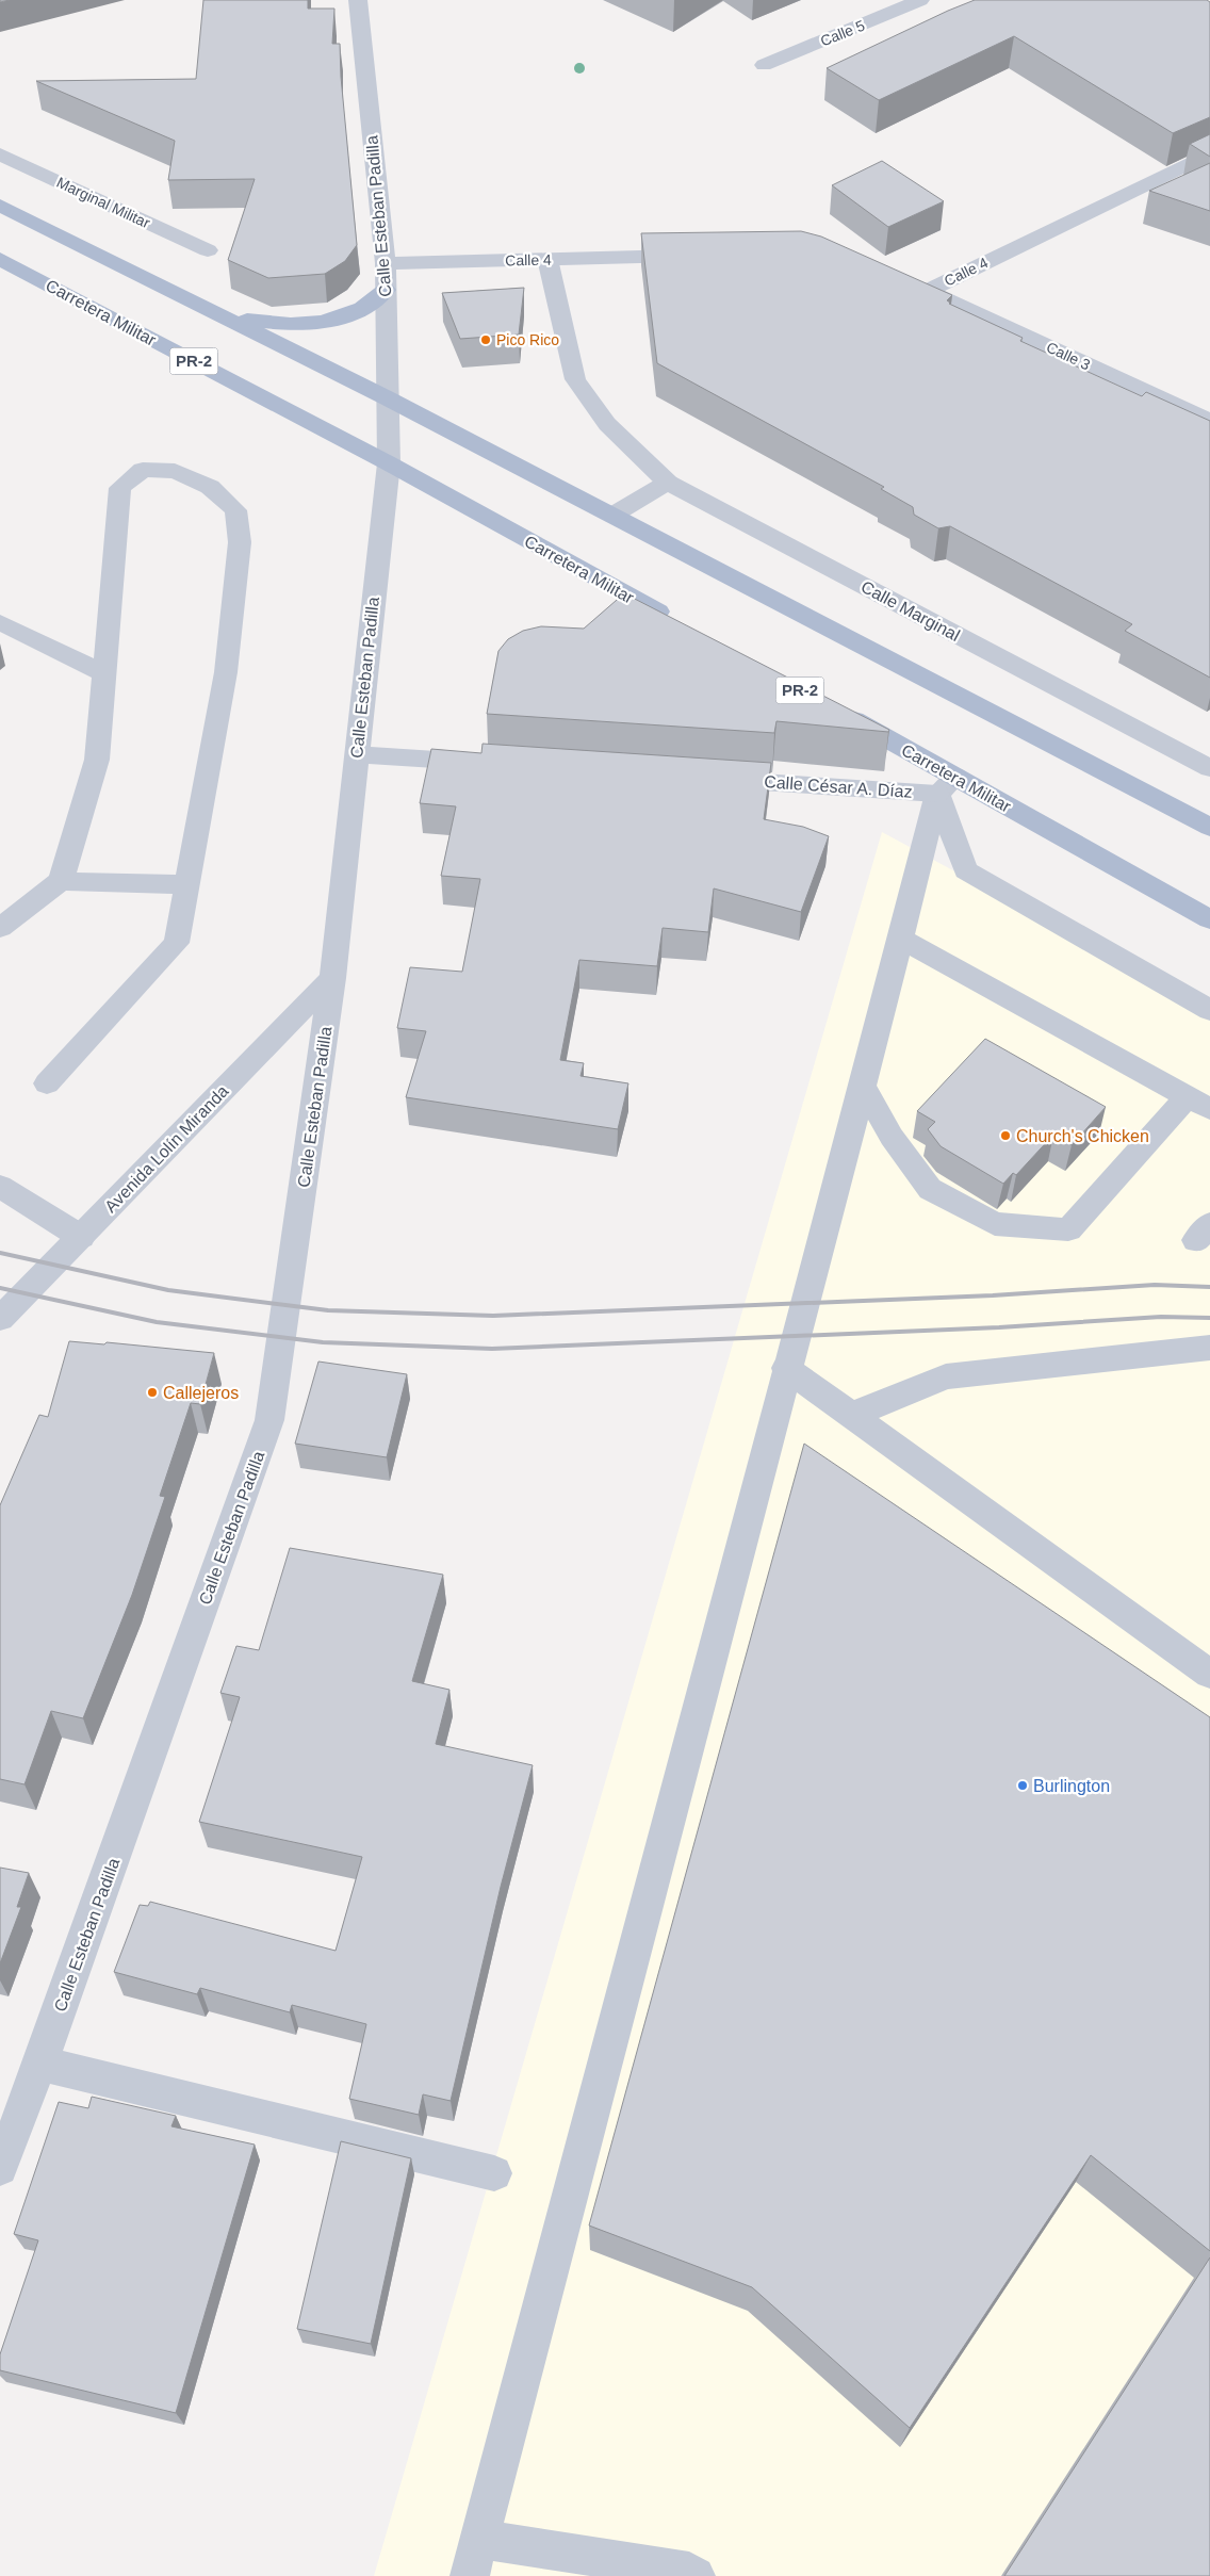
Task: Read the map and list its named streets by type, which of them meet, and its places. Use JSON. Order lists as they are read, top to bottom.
{
  "streets": {
    "main road": ["Carretera Militar", "PR-2"],
    "street": [
      "Calle 5",
      "Marginal Militar",
      "Calle Esteban Padilla",
      "Calle 4",
      "Calle 3",
      "Calle Marginal",
      "Calle César A. Díaz",
      "Avenida Lolín Miranda"
    ]
  },
  "crossings": [
    ["Calle Esteban Padilla", "Calle 4"],
    ["Calle Esteban Padilla", "Carretera Militar"],
    ["Calle Esteban Padilla", "Avenida Lolín Miranda"],
    ["Calle 4", "Calle 3"],
    ["Calle 4", "Calle Marginal"],
    ["Carretera Militar", "Calle César A. Díaz"]
  ],
  "places": [
    "Pico Rico",
    "Church's Chicken",
    "Callejeros",
    "Burlington"
  ]
}
